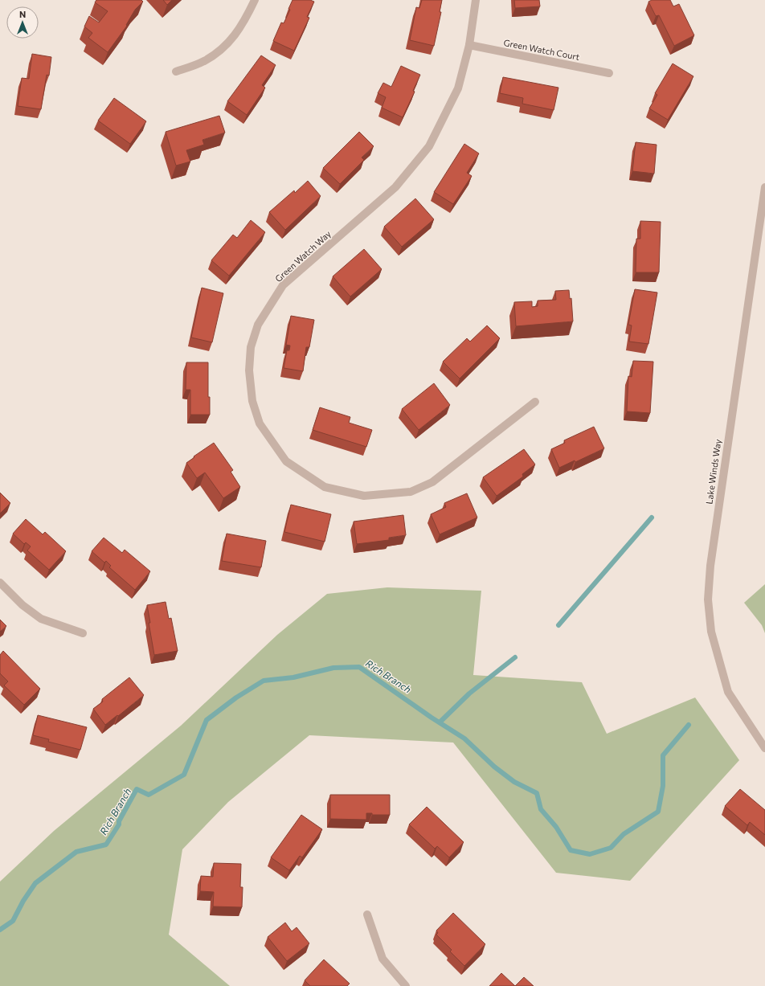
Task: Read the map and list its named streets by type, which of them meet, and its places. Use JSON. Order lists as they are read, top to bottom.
{
  "streets": {
    "street": ["Green Watch Court", "Green Watch Way", "Lake Winds Way"]
  },
  "crossings": [
    ["Green Watch Court", "Green Watch Way"]
  ],
  "water": ["Rich Branch"],
  "north": "top"
}
